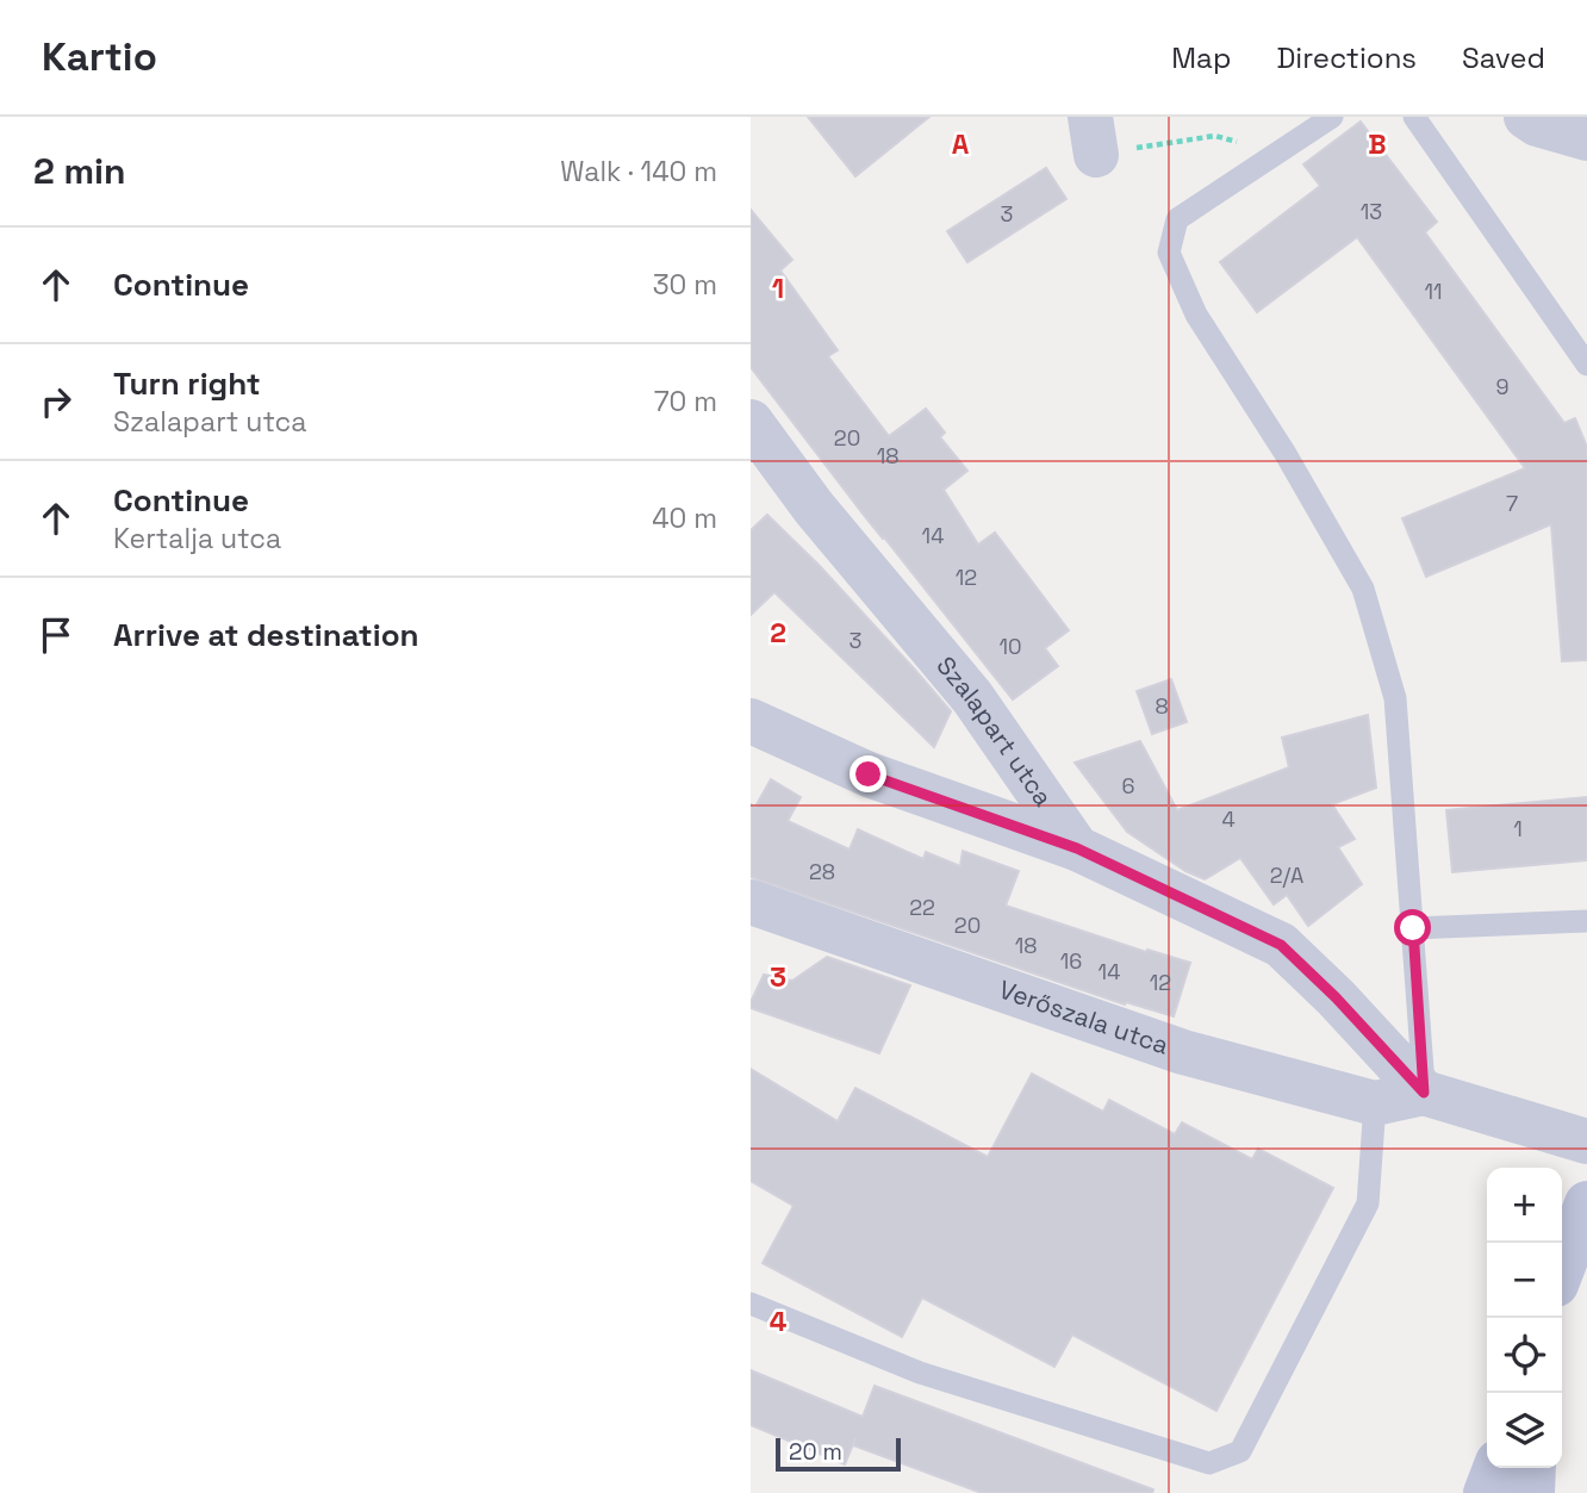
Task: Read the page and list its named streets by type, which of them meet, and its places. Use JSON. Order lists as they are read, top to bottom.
{
  "streets": {
    "street": ["Szalapart utca", "Verőszala utca"]
  },
  "crossings": [
    ["Szalapart utca", "Verőszala utca"]
  ],
  "house_numbers": [
    "13",
    "3",
    "11",
    "9",
    "20",
    "18",
    "7",
    "14",
    "12",
    "3",
    "10",
    "8",
    "6",
    "4",
    "1",
    "28",
    "2/A",
    "22",
    "20",
    "18",
    "16",
    "14",
    "12"
  ],
  "scale_bar": "20 m",
  "page": {
    "header": "Kartio",
    "nav": ["Map", "Directions", "Saved"],
    "heading": ["2 min", "Walk · 140 m"],
    "list": [
      ["Continue", "30 m"],
      ["Turn right", "Szalapart utca", "70 m"],
      ["Continue", "Kertalja utca", "40 m"],
      "Arrive at destination"
    ],
    "map_buttons": ["+", "−"],
    "scale": "20 m"
  },
  "grid": {
    "columns": ["A", "B"],
    "rows": [
      "1",
      "2",
      "3",
      "4"
    ]
  }
}
